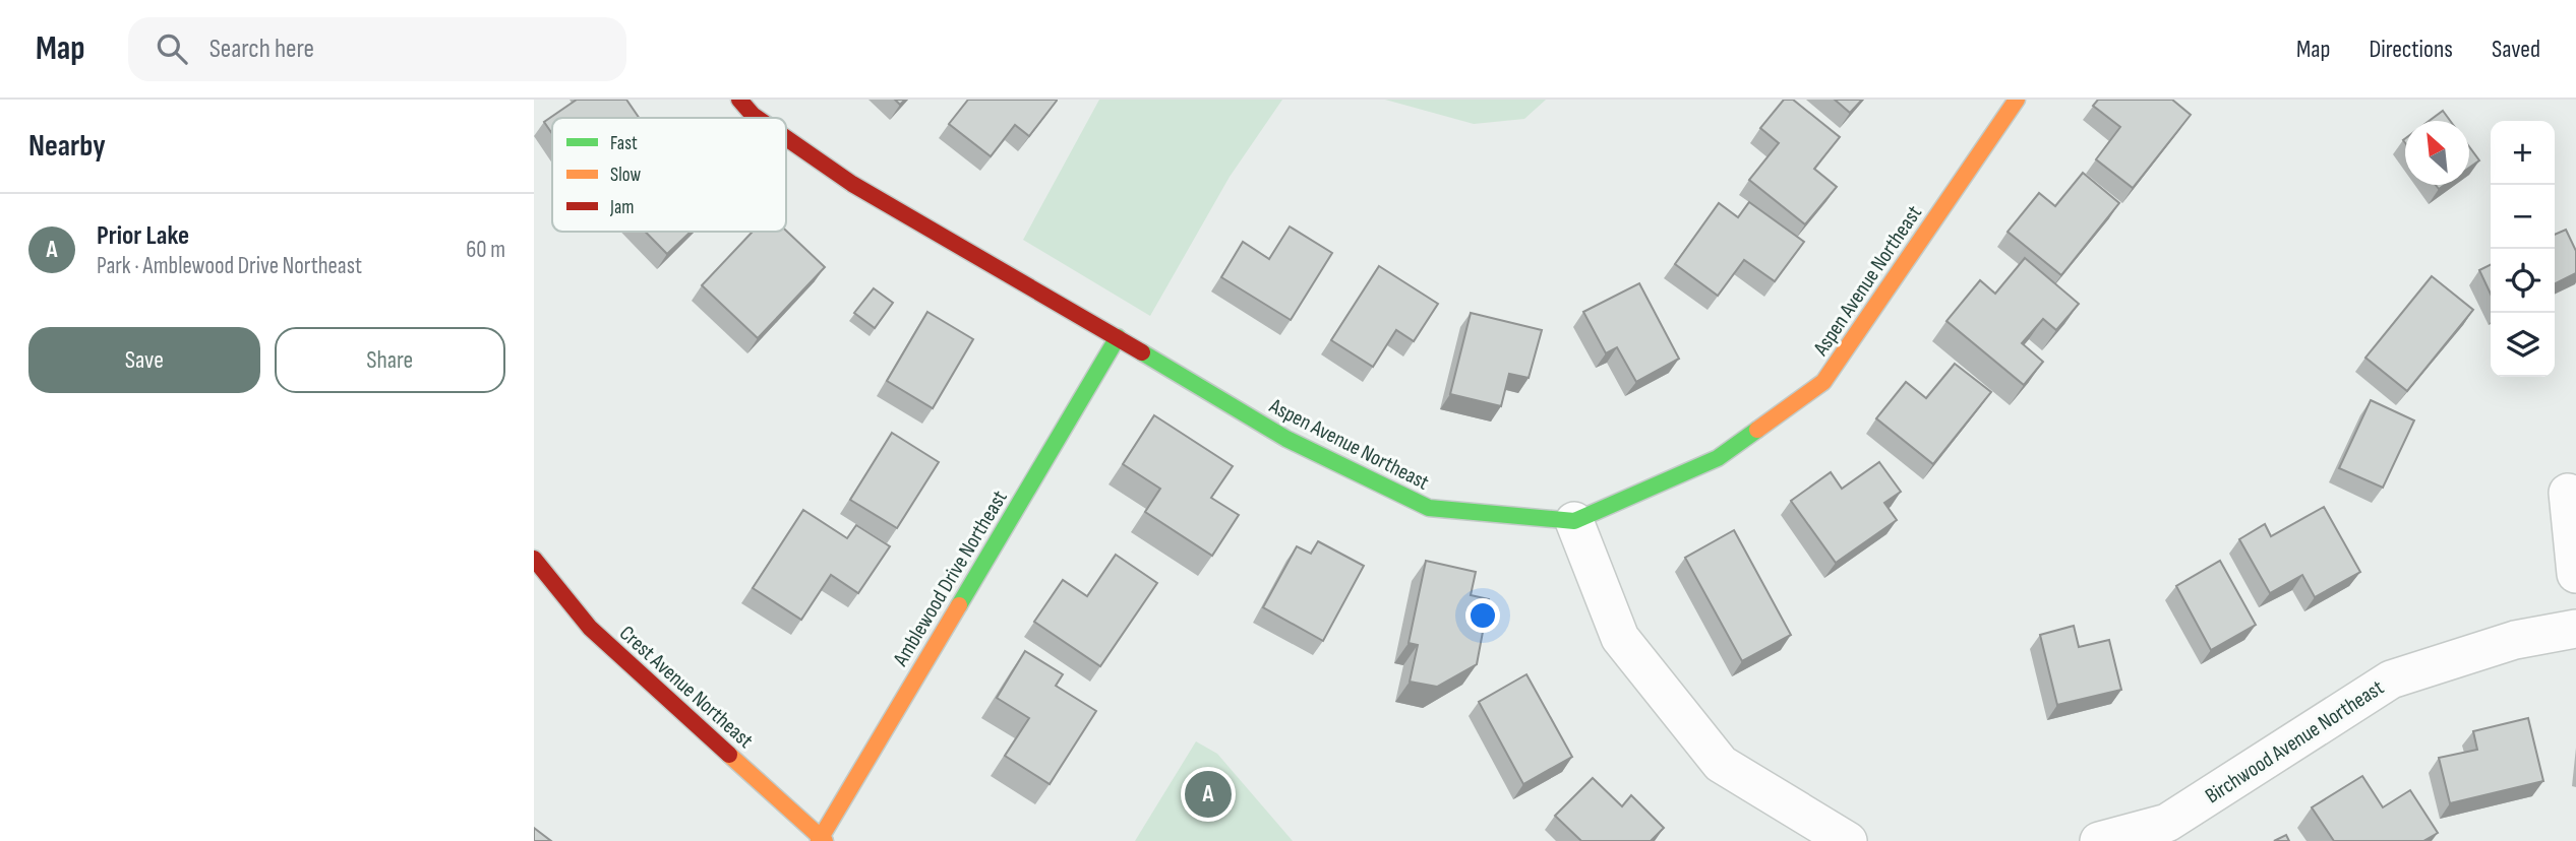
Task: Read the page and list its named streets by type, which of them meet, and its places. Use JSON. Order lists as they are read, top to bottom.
{
  "streets": {
    "street": [
      "Aspen Avenue Northeast",
      "Amblewood Drive Northeast",
      "Crest Avenue Northeast",
      "Birchwood Avenue Northeast"
    ]
  },
  "crossings": [
    ["Aspen Avenue Northeast", "Amblewood Drive Northeast"],
    ["Amblewood Drive Northeast", "Crest Avenue Northeast"]
  ],
  "legend": ["Fast", "Slow", "Jam"],
  "north": "top left",
  "page": {
    "header": "Map",
    "search": "Search here",
    "nav": ["Map", "Directions", "Saved"],
    "heading": "Nearby",
    "map_buttons": ["+", "−"],
    "list": [
      {
        "mark": "A",
        "name": "Prior Lake",
        "note": "Park · Amblewood Drive Northeast",
        "value": "60 m"
      }
    ],
    "buttons": ["Save", "Share"],
    "pins": "A"
  }
}
